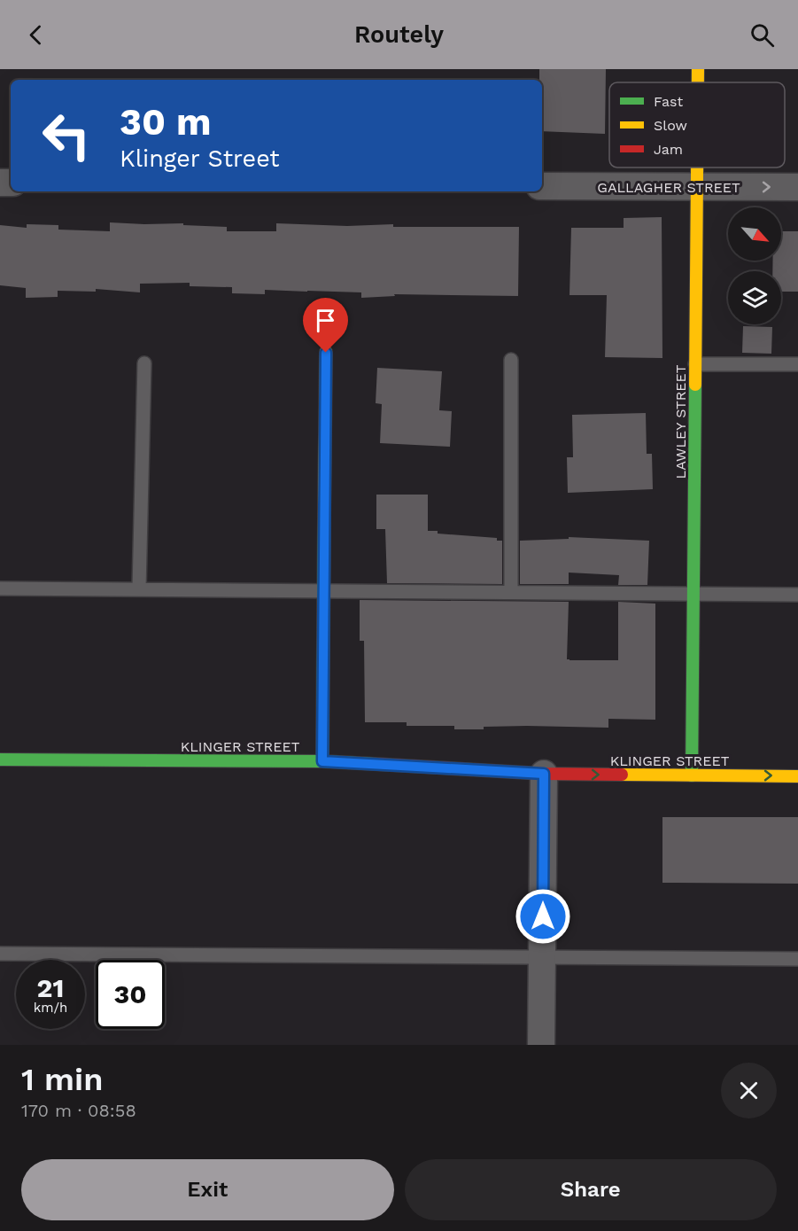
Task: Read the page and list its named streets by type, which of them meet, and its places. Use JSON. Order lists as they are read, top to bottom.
{
  "streets": {
    "street": ["GALLAGHER STREET", "LAWLEY STREET", "KLINGER STREET"]
  },
  "crossings": [
    ["GALLAGHER STREET", "LAWLEY STREET"],
    ["LAWLEY STREET", "KLINGER STREET"]
  ],
  "one_way": ["GALLAGHER STREET"],
  "legend": ["Fast", "Slow", "Jam"],
  "north": "bottom right",
  "page": {
    "header": "Routely",
    "turn": ["30 m", "Klinger Street"],
    "speed": "21 km/h",
    "limit": "30",
    "heading": ["1 min", "170 m · 08:58"],
    "buttons": ["Exit", "Share"]
  }
}
